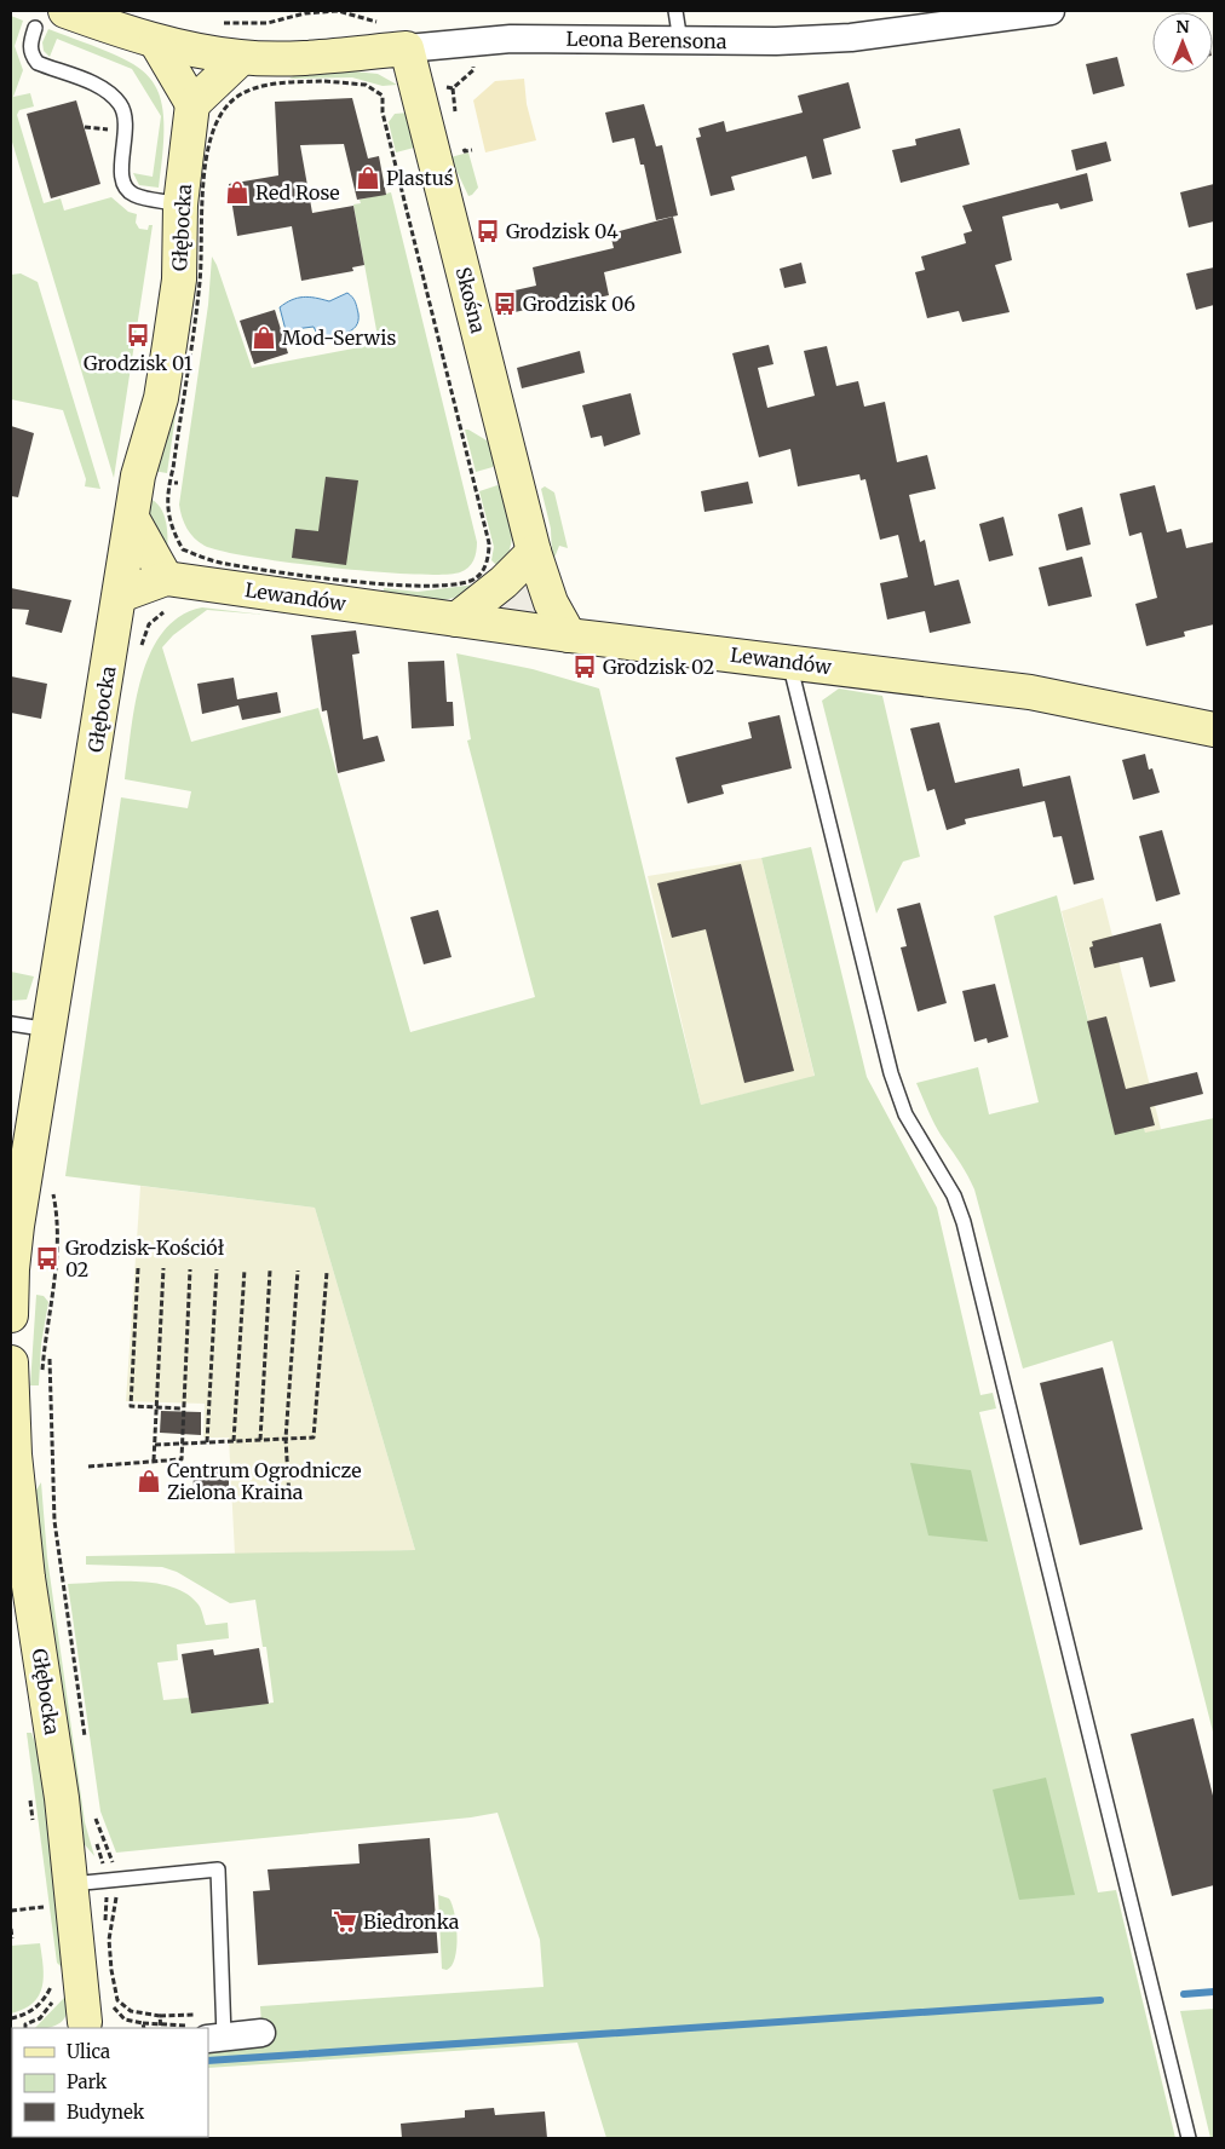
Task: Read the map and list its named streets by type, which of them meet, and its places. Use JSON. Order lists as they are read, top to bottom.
{
  "streets": {
    "street": [
      "Leona Berensona",
      "Głębocka",
      "Skośna",
      "Lewandów"
    ]
  },
  "crossings": [
    ["Leona Berensona", "Skośna"],
    ["Głębocka", "Lewandów"],
    ["Skośna", "Lewandów"]
  ],
  "places": {
    "shop": [
      "Plastuś",
      "Red Rose",
      "Mod-Serwis",
      "Centrum Ogrodnicze Zielona Kraina"
    ],
    "bus stop": [
      "Grodzisk 04",
      "Grodzisk 06",
      "Grodzisk 01",
      "Grodzisk 02",
      "Grodzisk-Kościół 02"
    ],
    "supermarket": ["Biedronka"]
  },
  "legend": ["Ulica", "Park", "Budynek"],
  "north": "top"
}
